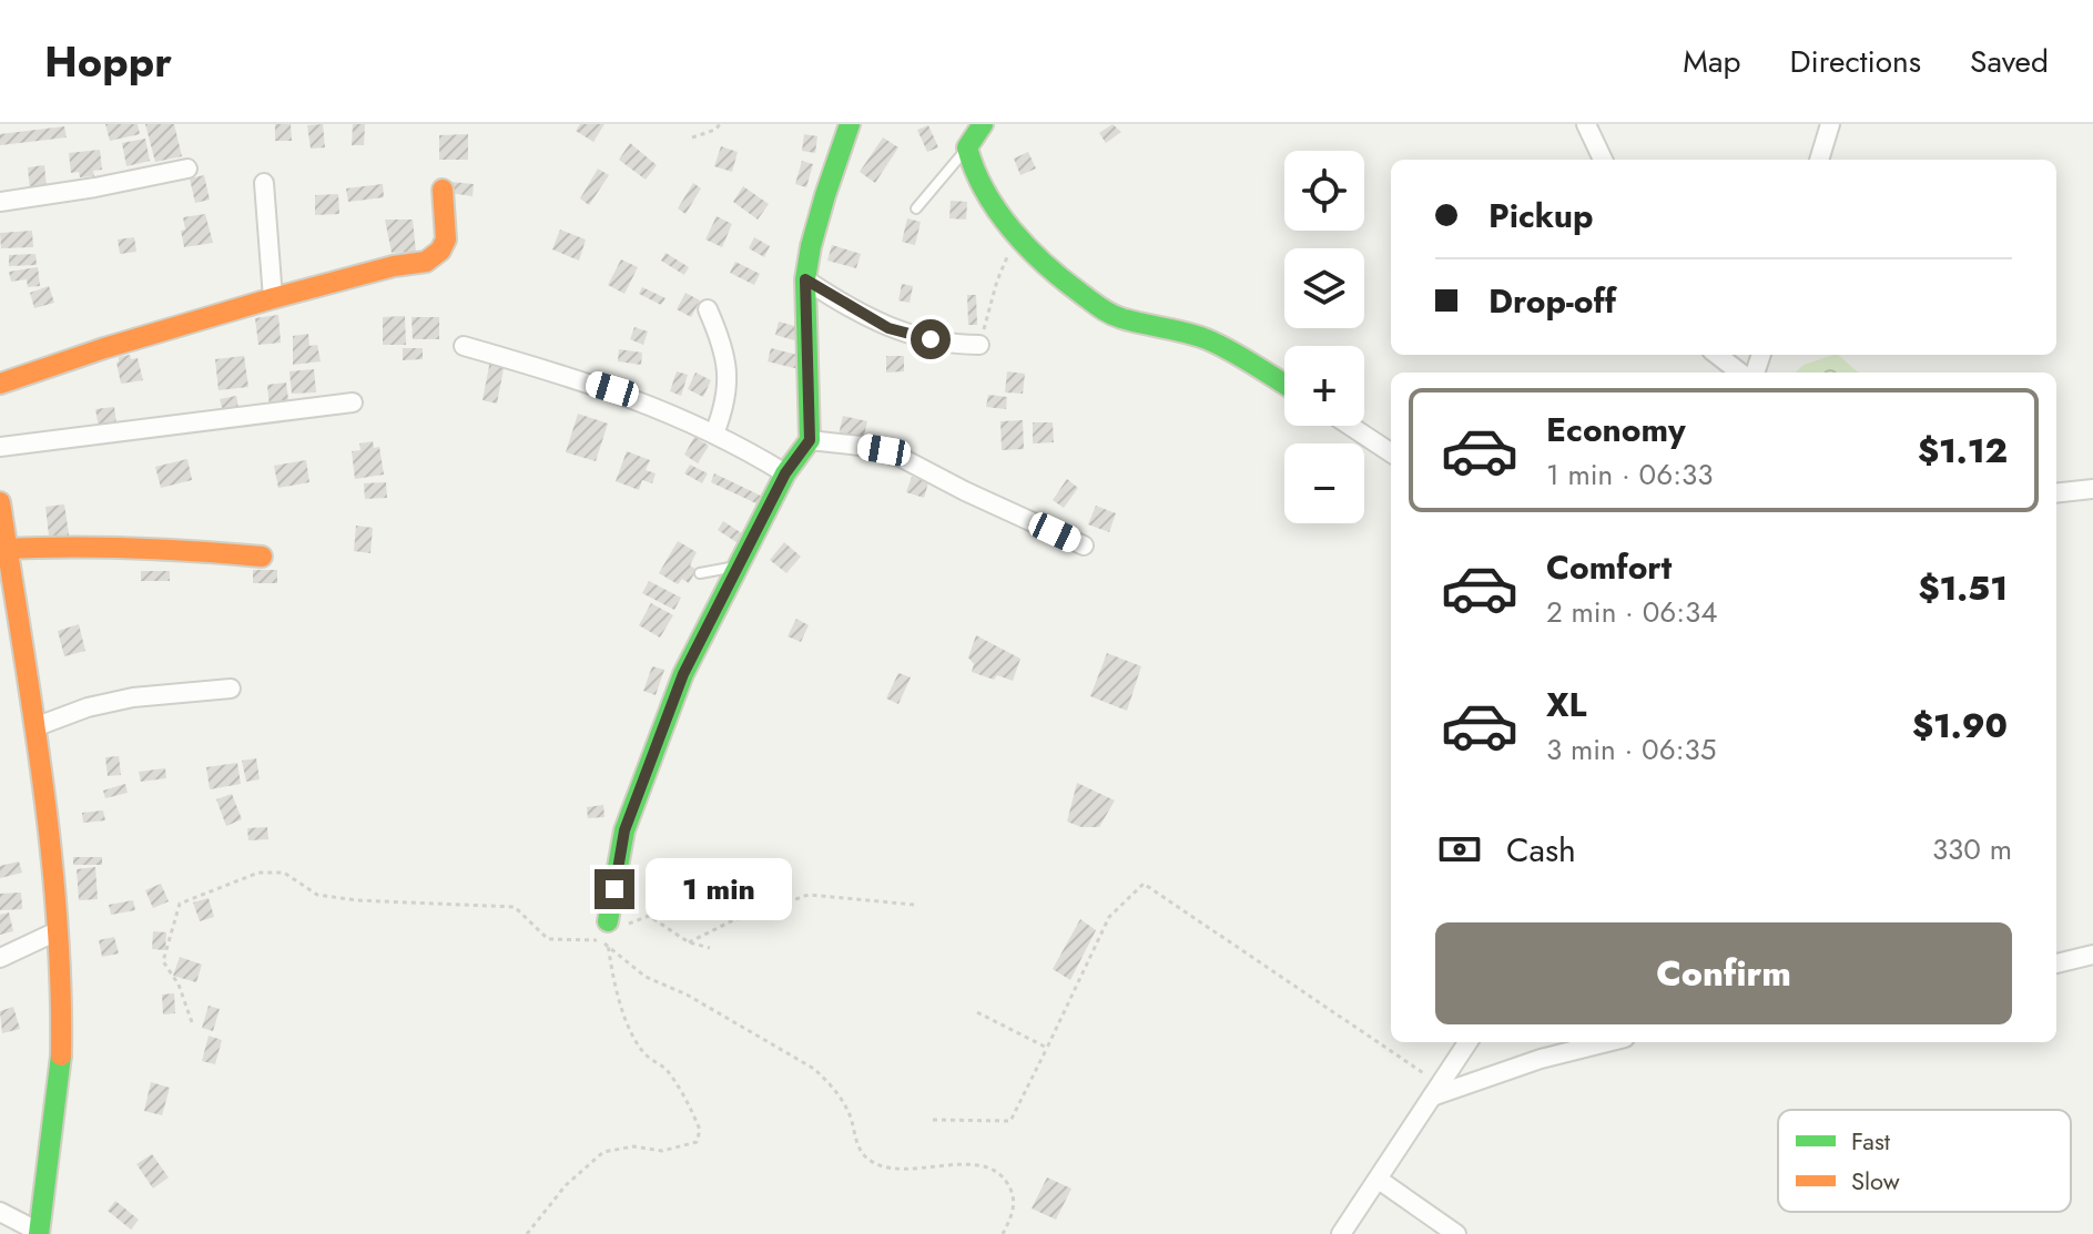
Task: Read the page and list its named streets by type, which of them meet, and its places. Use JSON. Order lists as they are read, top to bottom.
{
  "legend": ["Fast", "Slow"],
  "page": {
    "header": "Hoppr",
    "nav": ["Map", "Directions", "Saved"],
    "map_buttons": ["+", "−"],
    "banner": ["Pickup", "Drop-off"],
    "list": [
      {
        "name": "Economy",
        "note": "1 min · 06:33",
        "value": "$1.12"
      },
      {
        "name": "Comfort",
        "note": "2 min · 06:34",
        "value": "$1.51"
      },
      {
        "name": "XL",
        "note": "3 min · 06:35",
        "value": "$1.90"
      }
    ],
    "pay": ["Cash", "330 m"],
    "bubble": "1 min",
    "buttons": "Confirm"
  }
}
